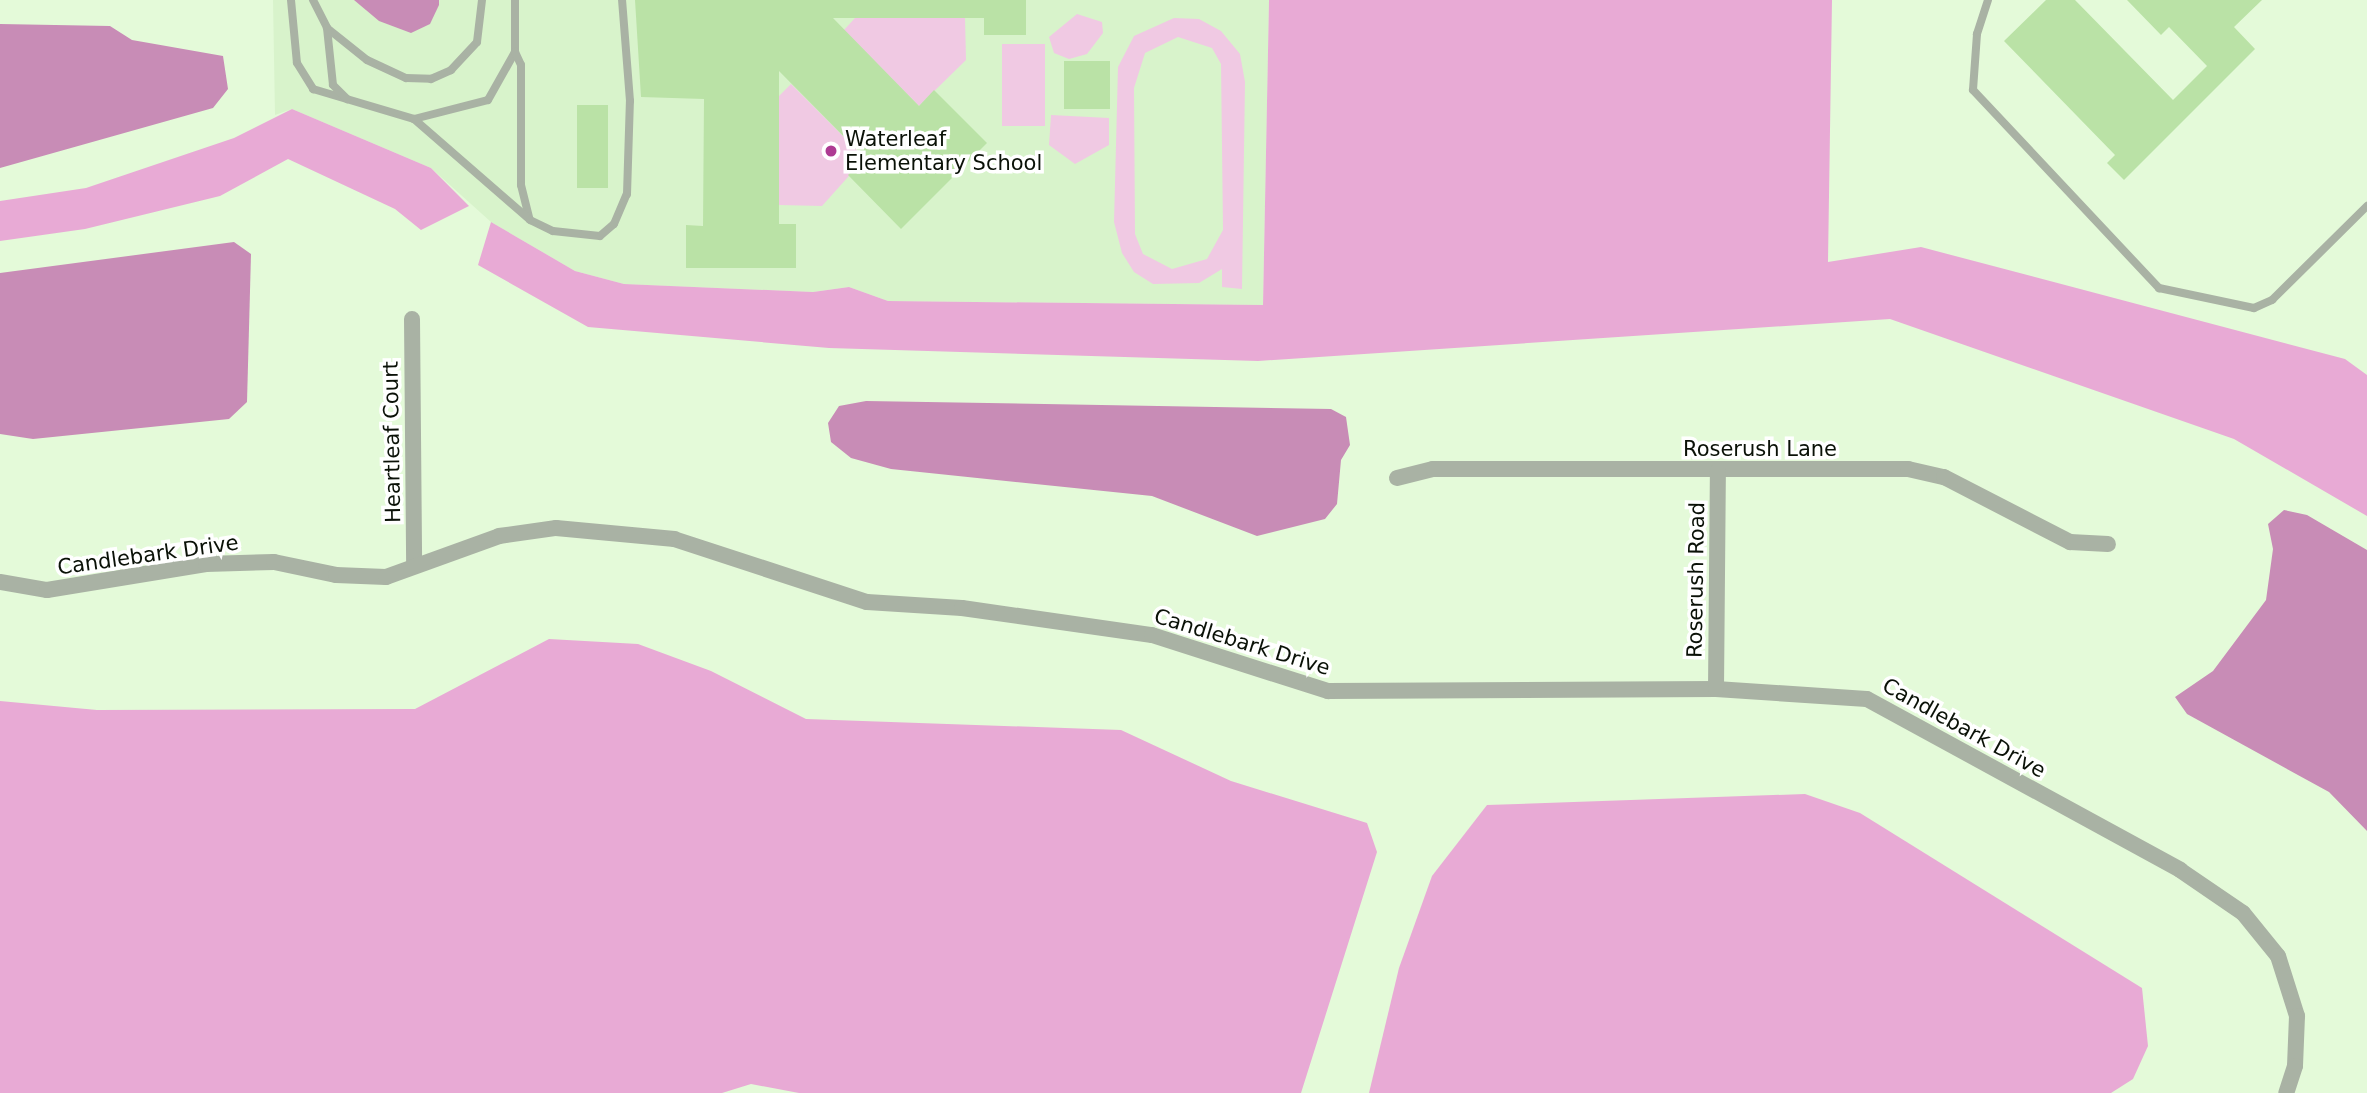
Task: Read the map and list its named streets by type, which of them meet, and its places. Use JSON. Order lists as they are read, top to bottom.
{
  "streets": {
    "street": [
      "Heartleaf Court",
      "Roserush Lane",
      "Candlebark Drive",
      "Roserush Road"
    ]
  },
  "crossings": [
    ["Heartleaf Court", "Candlebark Drive"],
    ["Roserush Lane", "Roserush Road"],
    ["Candlebark Drive", "Roserush Road"]
  ],
  "places": ["Waterleaf Elementary School"]
}
